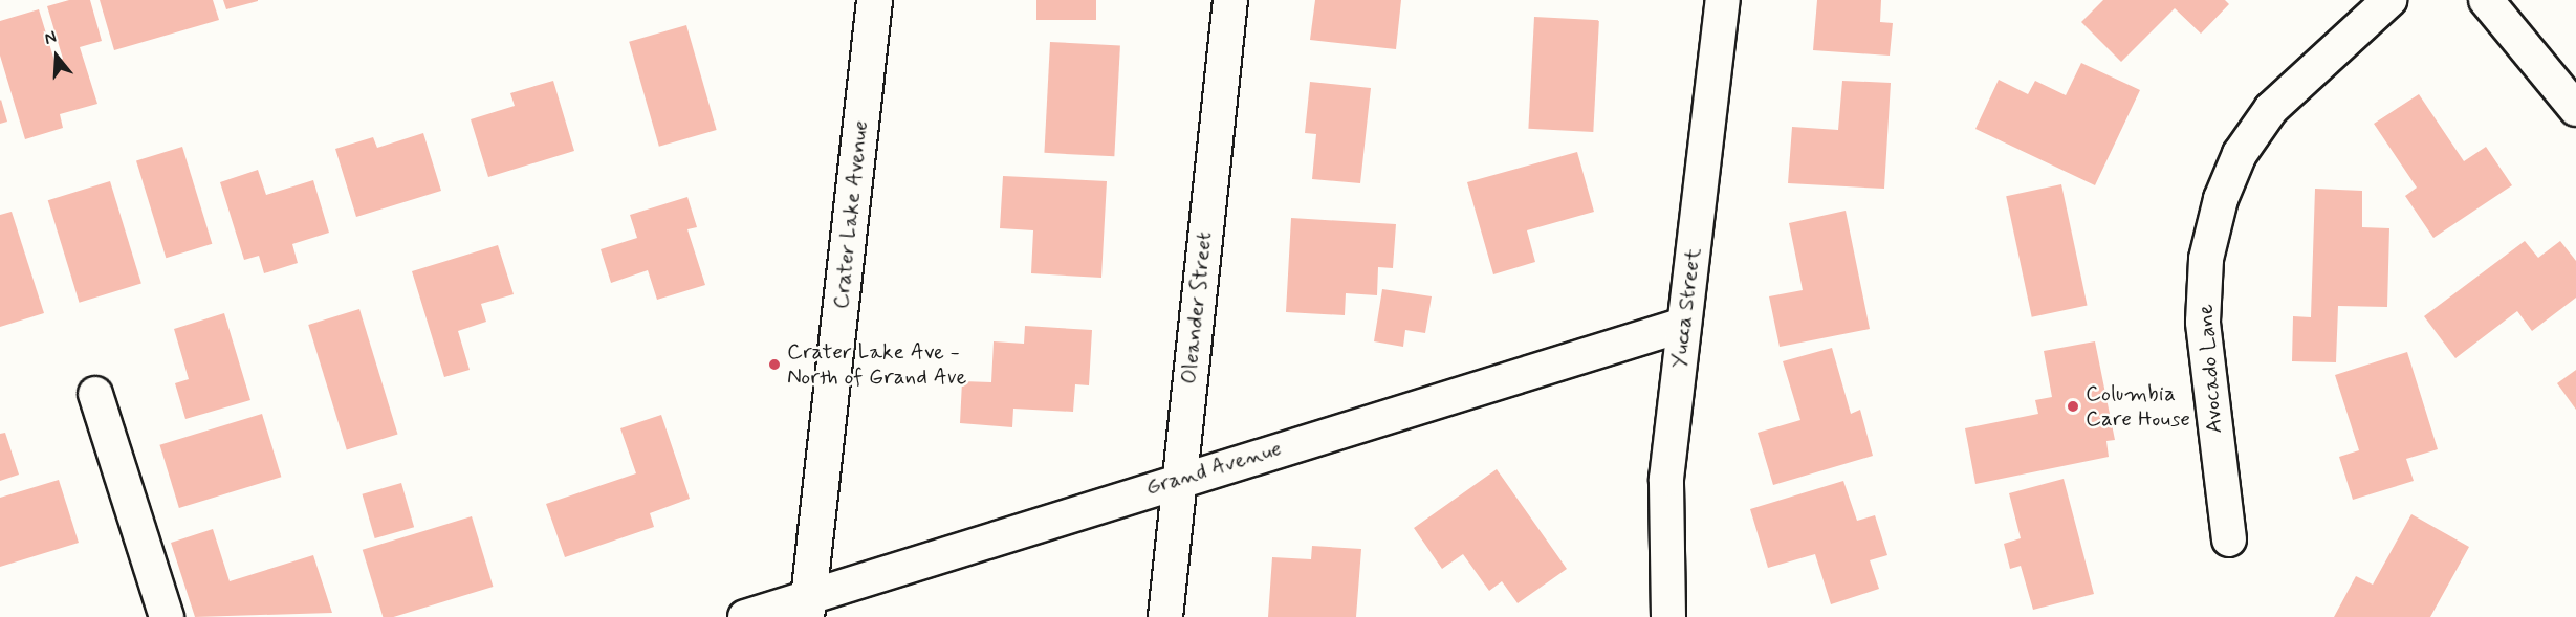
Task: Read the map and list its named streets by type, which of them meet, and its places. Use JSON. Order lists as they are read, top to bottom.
{
  "streets": {
    "main road": ["Crater Lake Avenue"],
    "street": [
      "Oleander Street",
      "Yucca Street",
      "Avocado Lane",
      "Grand Avenue"
    ]
  },
  "crossings": [
    ["Crater Lake Avenue", "Grand Avenue"],
    ["Oleander Street", "Grand Avenue"],
    ["Yucca Street", "Grand Avenue"]
  ],
  "places": ["Crater Lake Ave - North of Grand Ave", "Columbia Care House"],
  "north": "top"
}
